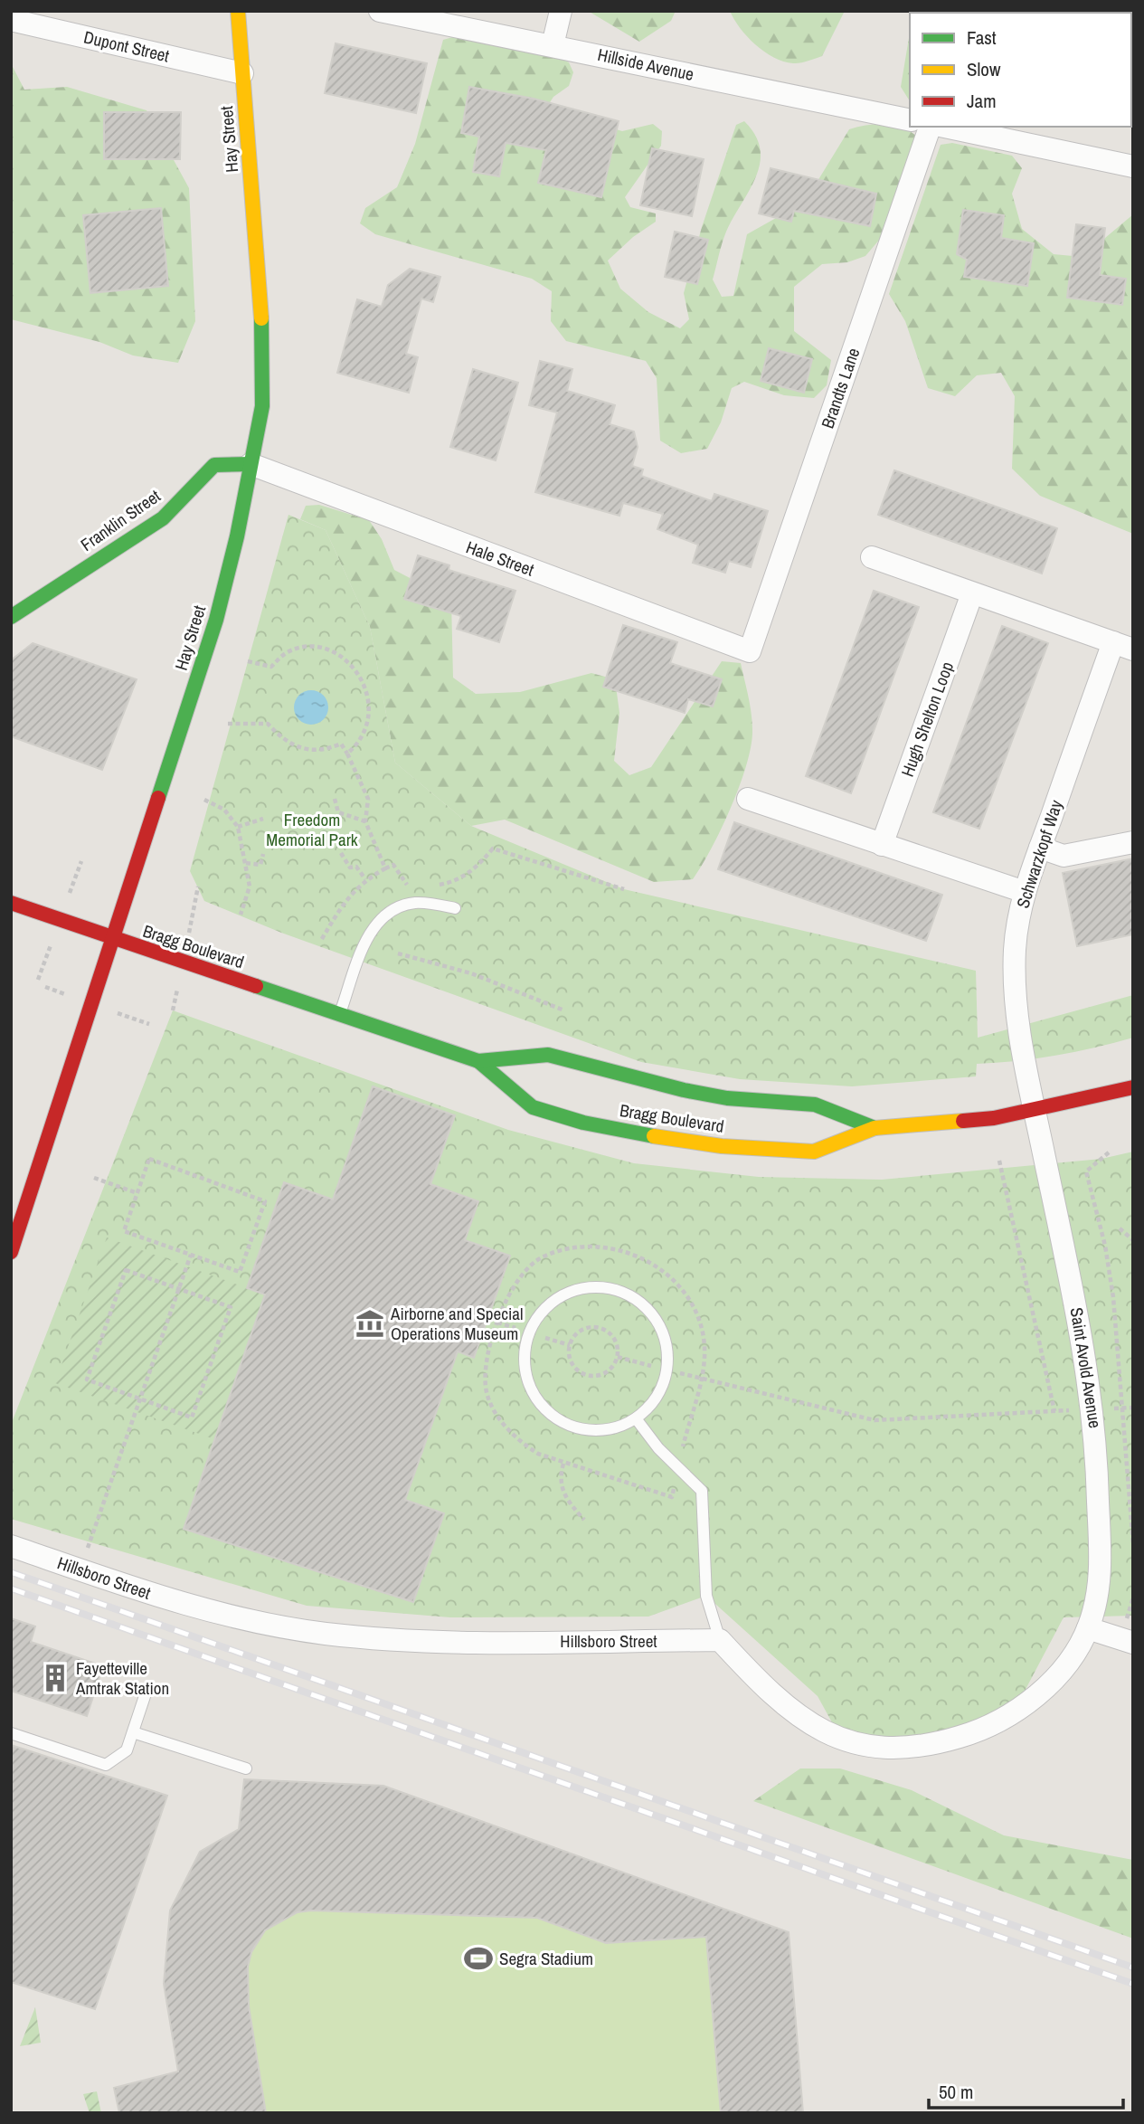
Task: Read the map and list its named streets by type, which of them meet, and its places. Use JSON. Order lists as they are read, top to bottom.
{
  "streets": {
    "main road": ["Hay Street", "Franklin Street", "Bragg Boulevard"],
    "street": [
      "Dupont Street",
      "Hillside Avenue",
      "Brandts Lane",
      "Hale Street",
      "Hugh Shelton Loop",
      "Schwarzkopf Way",
      "Saint Avold Avenue",
      "Hillsboro Street"
    ]
  },
  "crossings": [
    ["Dupont Street", "Hay Street"],
    ["Hay Street", "Franklin Street"],
    ["Hay Street", "Hale Street"],
    ["Hay Street", "Bragg Boulevard"],
    ["Brandts Lane", "Hale Street"],
    ["Franklin Street", "Hale Street"],
    ["Schwarzkopf Way", "Bragg Boulevard"],
    ["Schwarzkopf Way", "Saint Avold Avenue"],
    ["Bragg Boulevard", "Saint Avold Avenue"]
  ],
  "parks": ["Freedom Memorial Park"],
  "places": {
    "museum": ["Airborne and Special Operations Museum"],
    "building": ["Fayetteville Amtrak Station"],
    "sports": ["Segra Stadium"]
  },
  "legend": ["Fast", "Slow", "Jam"],
  "scale_bar": "50 m"
}
